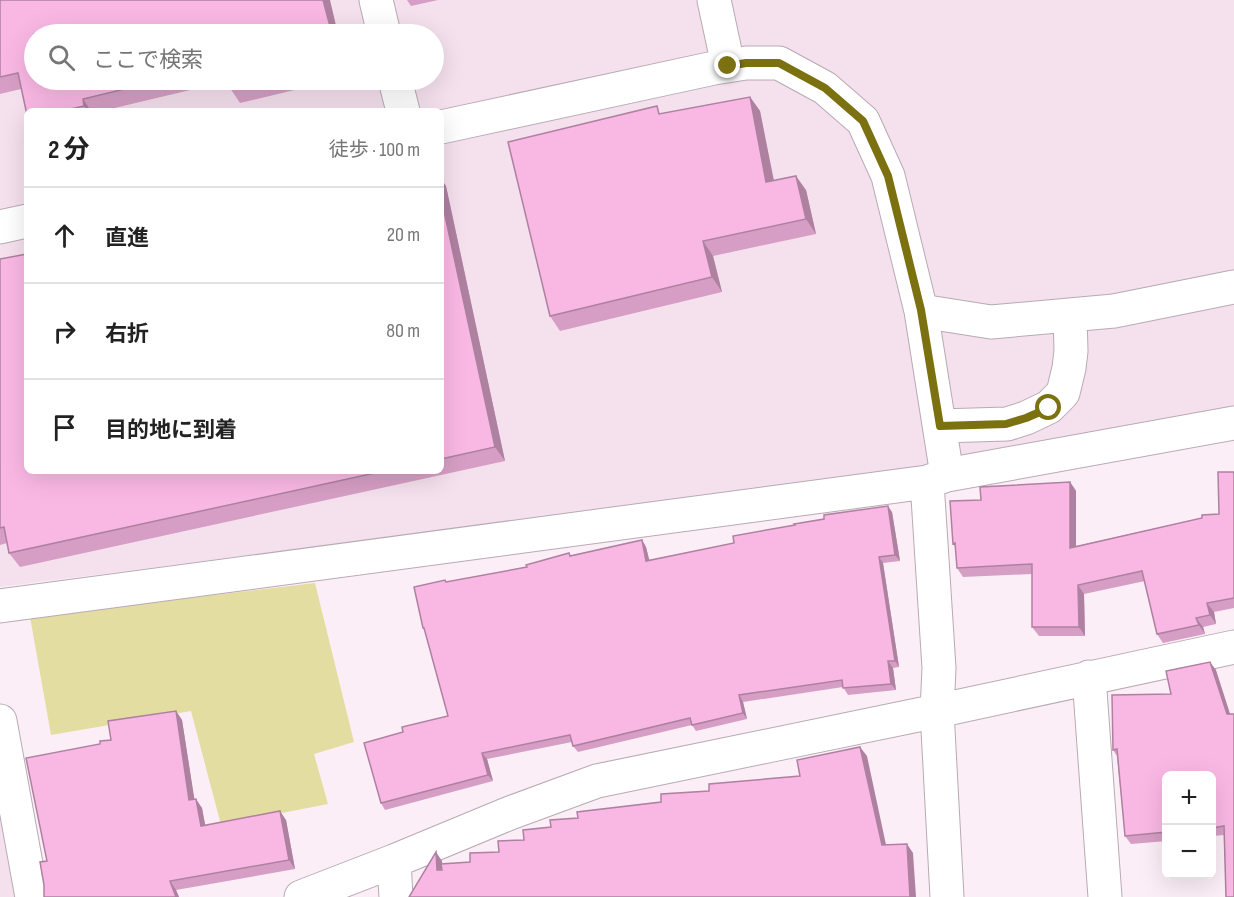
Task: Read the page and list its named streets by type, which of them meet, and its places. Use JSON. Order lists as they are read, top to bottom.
{
  "page": {
    "search": "ここで検索",
    "heading": ["2 分", "徒歩 · 100 m"],
    "list": [
      ["直進", "20 m"],
      ["右折", "80 m"],
      "目的地に到着"
    ],
    "map_buttons": ["+", "−"]
  }
}
